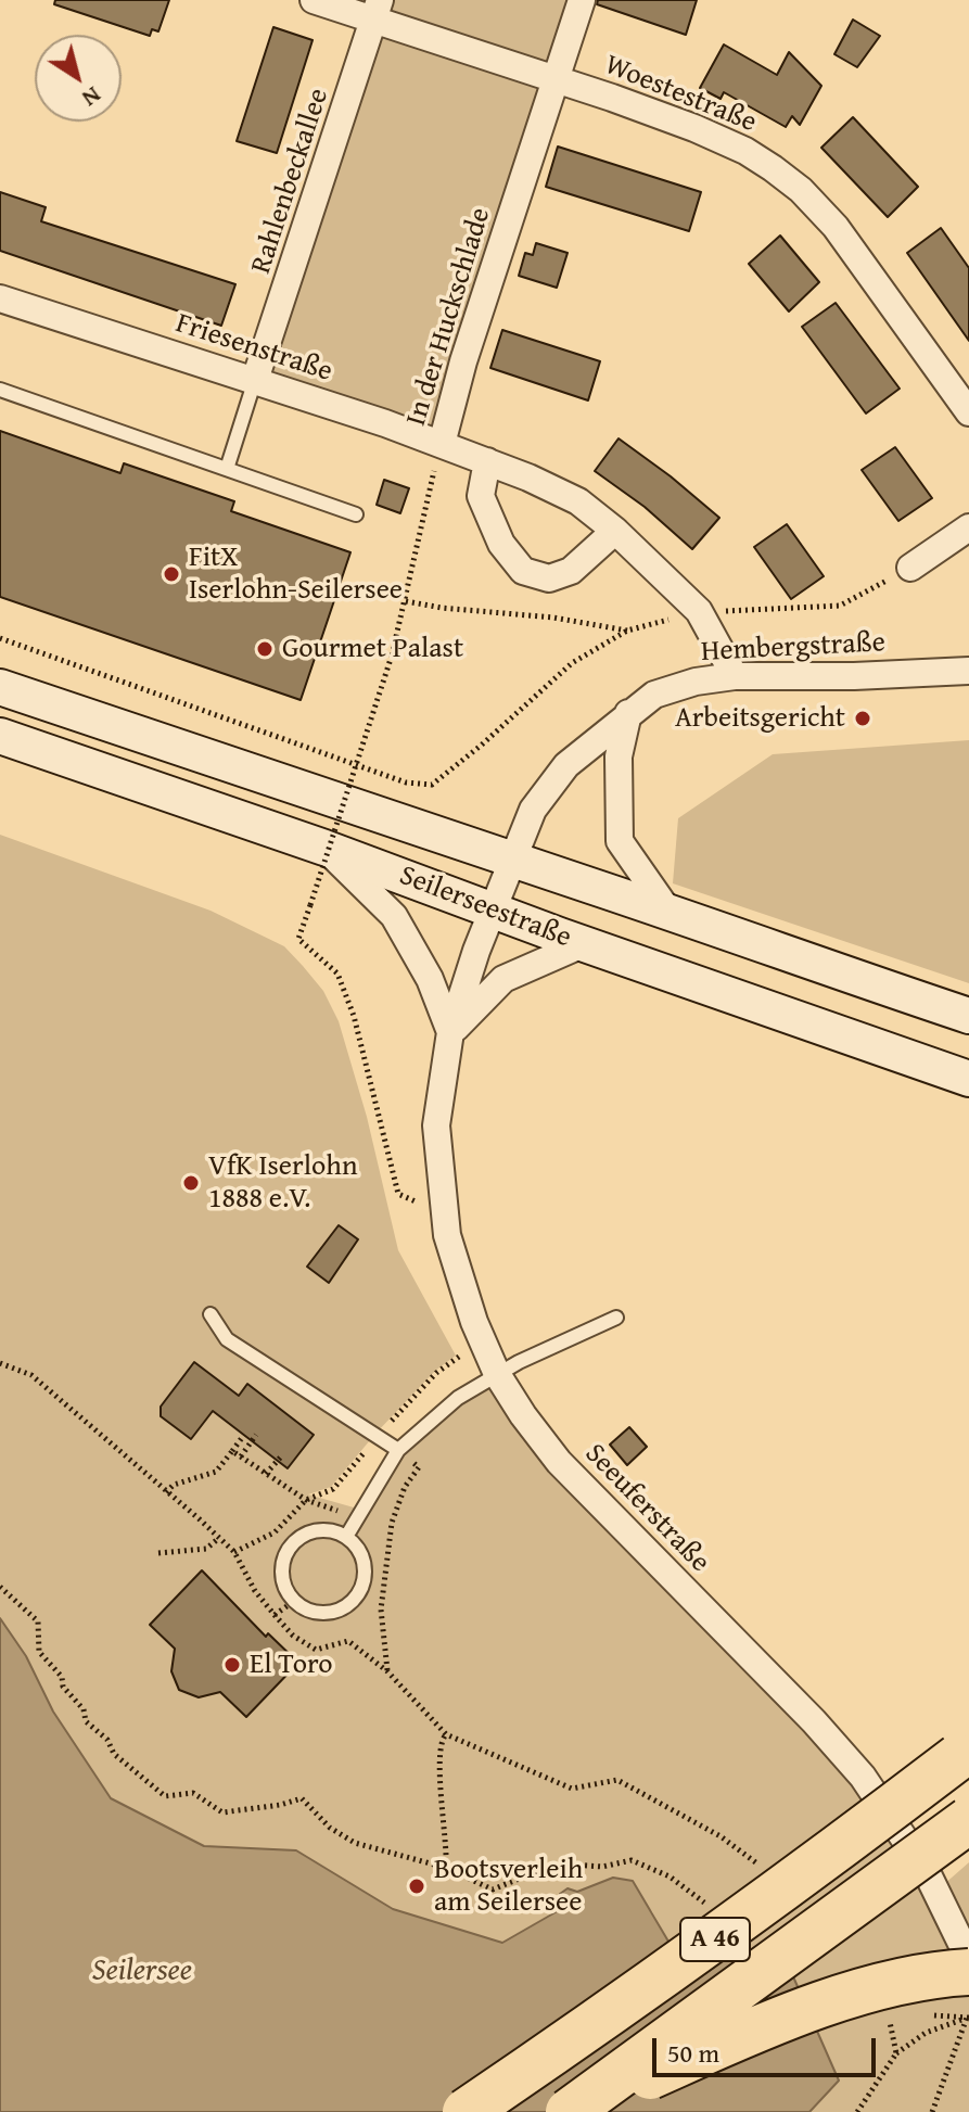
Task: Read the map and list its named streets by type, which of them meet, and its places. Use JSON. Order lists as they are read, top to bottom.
{
  "streets": {
    "highway": ["A 46"],
    "main road": ["Seilerseestraße"],
    "street": [
      "Woestestraße",
      "Rahlenbeckallee",
      "In der Huckschlade",
      "Friesenstraße",
      "Hembergstraße",
      "Seeuferstraße"
    ]
  },
  "crossings": [
    ["Woestestraße", "Rahlenbeckallee"],
    ["Woestestraße", "In der Huckschlade"],
    ["Rahlenbeckallee", "Friesenstraße"],
    ["In der Huckschlade", "Friesenstraße"],
    ["In der Huckschlade", "Seeuferstraße"],
    ["Friesenstraße", "Hembergstraße"],
    ["Hembergstraße", "Seilerseestraße"],
    ["Hembergstraße", "Seeuferstraße"],
    ["Seilerseestraße", "Seeuferstraße"]
  ],
  "water": ["Seilersee"],
  "places": [
    "FitX Iserlohn-Seilersee",
    "Gourmet Palast",
    "Arbeitsgericht",
    "VfK Iserlohn 1888 e.V.",
    "El Toro",
    "Bootsverleih am Seilersee"
  ],
  "scale_bar": "50 m",
  "north": "bottom right"
}
